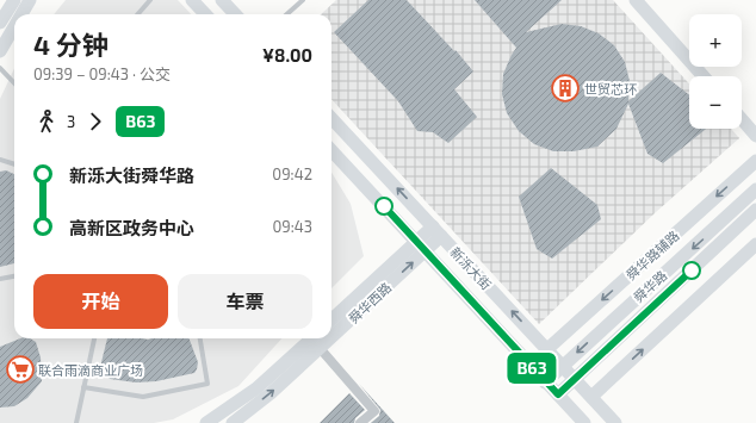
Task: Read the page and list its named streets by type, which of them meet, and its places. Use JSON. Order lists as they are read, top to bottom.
{
  "streets": {
    "main road": [
      "舜华路辅路",
      "新泺大街",
      "舜华路",
      "舜华西路"
    ]
  },
  "crossings": [
    ["舜华路辅路", "新泺大街"],
    ["新泺大街", "舜华路"],
    ["新泺大街", "舜华西路"]
  ],
  "places": {
    "building": ["世贸芯环"],
    "supermarket": ["联合雨滴商业广场"]
  },
  "lines": ["bus line B63"],
  "page": {
    "on_map": "B63",
    "map_buttons": ["+", "−"],
    "heading": ["4 分钟", "09:39 – 09:43 · 公交", "¥8.00"],
    "legs": ["3", "B63"],
    "list": [
      {
        "name": "新泺大街舜华路",
        "value": "09:42"
      },
      {
        "name": "高新区政务中心",
        "value": "09:43"
      }
    ],
    "buttons": ["开始", "车票"]
  }
}
